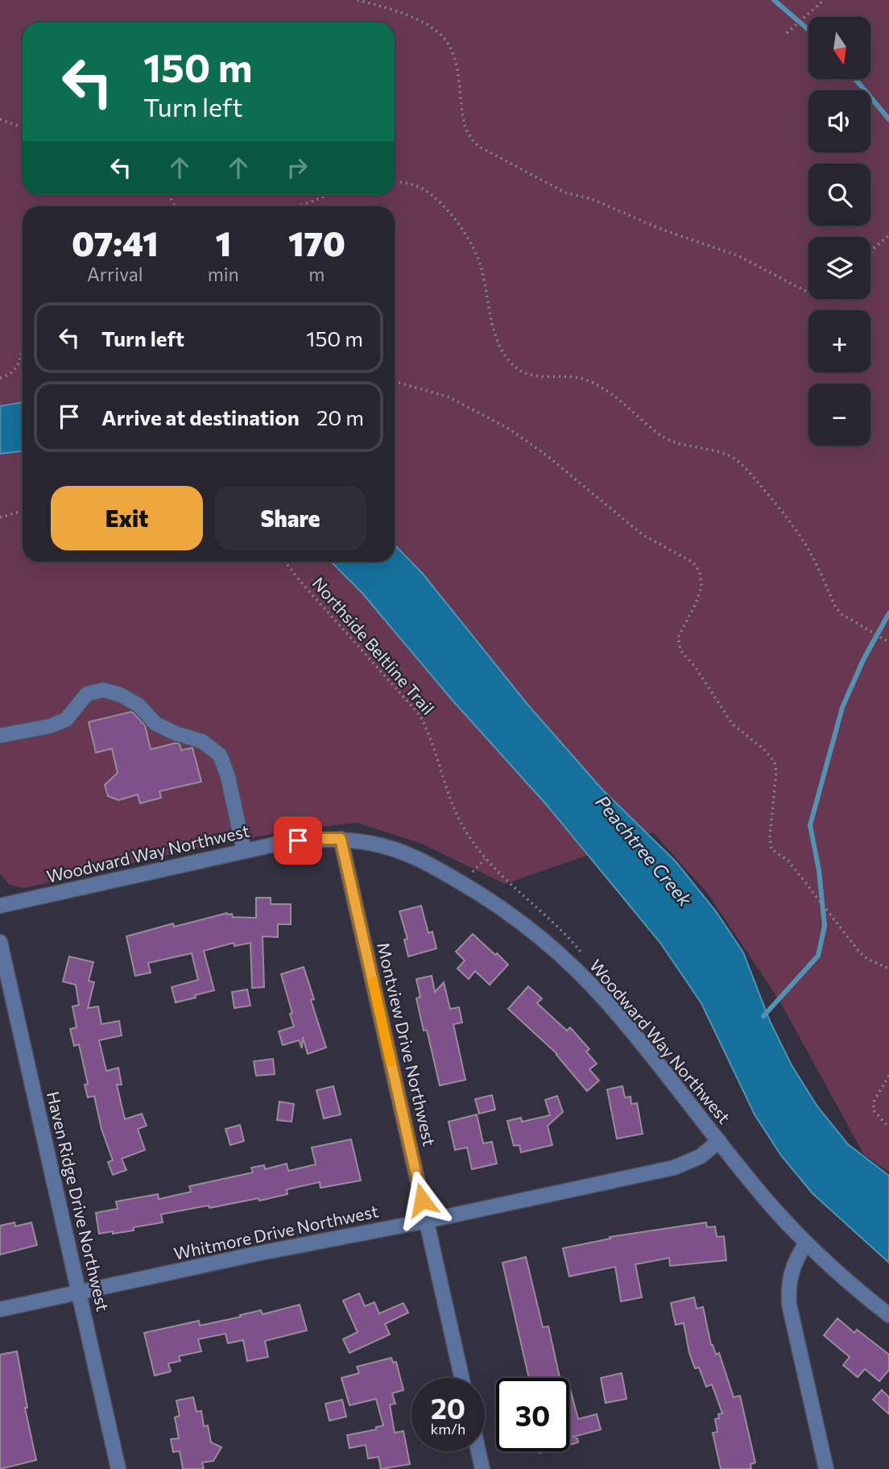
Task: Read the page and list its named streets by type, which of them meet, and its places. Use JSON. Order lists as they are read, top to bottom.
{
  "streets": {
    "street": [
      "Woodward Way Northwest",
      "Montview Drive Northwest",
      "Haven Ridge Drive Northwest",
      "Whitmore Drive Northwest"
    ],
    "path": ["Northside Beltline Trail"]
  },
  "crossings": [
    ["Woodward Way Northwest", "Montview Drive Northwest"],
    ["Woodward Way Northwest", "Whitmore Drive Northwest"],
    ["Montview Drive Northwest", "Whitmore Drive Northwest"],
    ["Haven Ridge Drive Northwest", "Whitmore Drive Northwest"]
  ],
  "water": ["Peachtree Creek"],
  "north": "bottom",
  "page": {
    "map_buttons": ["+", "−"],
    "turn": ["150 m", "Turn left"],
    "eta": [
      "07:41",
      "Arrival",
      "1",
      "min",
      "170",
      "m"
    ],
    "list": [
      {
        "name": "Turn left",
        "value": "150 m"
      },
      {
        "name": "Arrive at destination",
        "value": "20 m"
      }
    ],
    "buttons": ["Exit", "Share"],
    "speed": "20 km/h",
    "limit": "30"
  }
}
